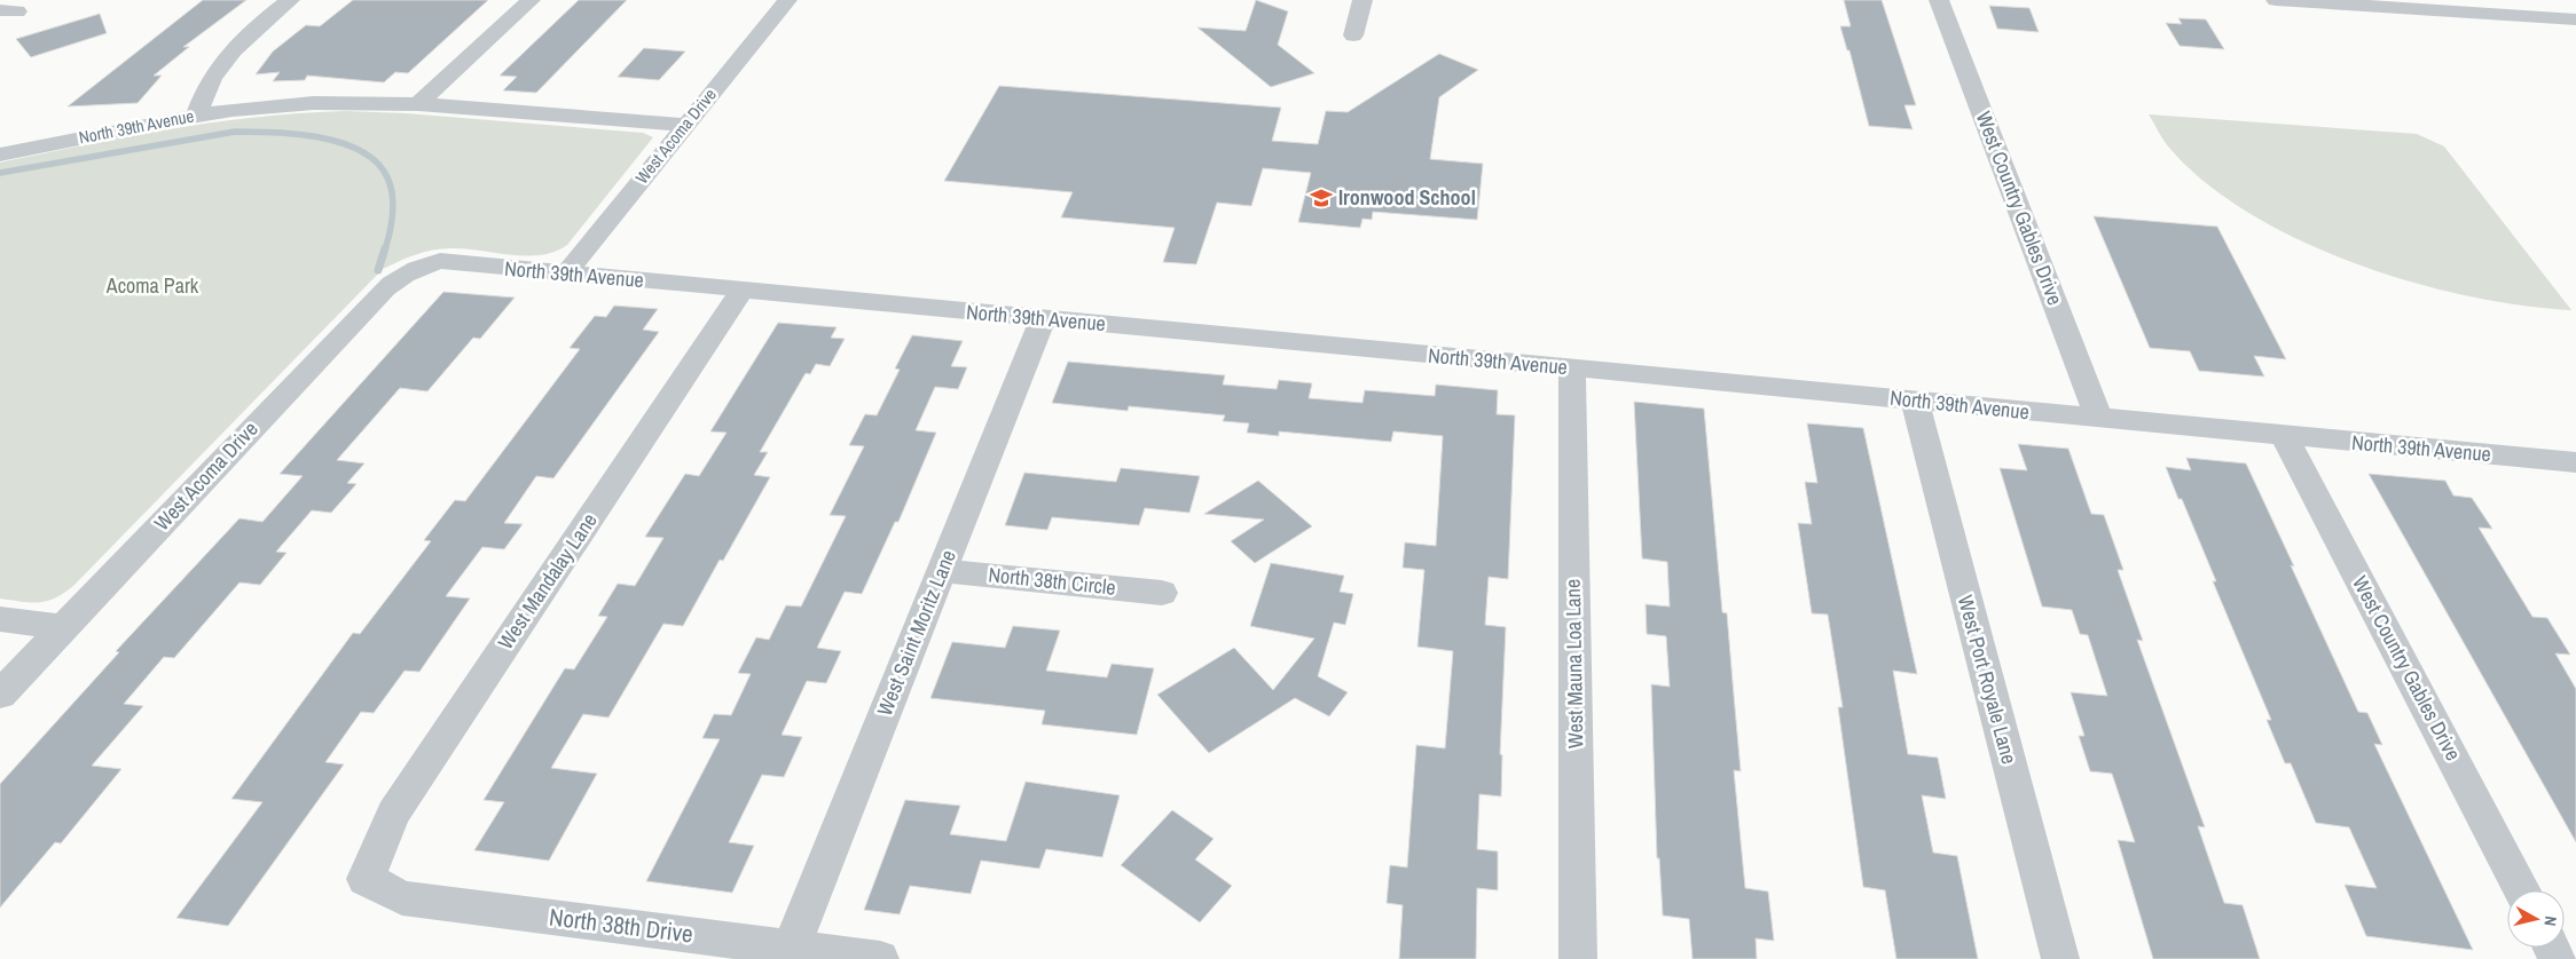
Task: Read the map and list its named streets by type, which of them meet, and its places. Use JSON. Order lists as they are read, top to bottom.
{
  "streets": {
    "street": [
      "North 39th Avenue",
      "West Acoma Drive",
      "West Country Gables Drive",
      "West Mandalay Lane",
      "North 38th Circle",
      "West Saint Moritz Lane",
      "West Mauna Loa Lane",
      "West Port Royale Lane",
      "North 38th Drive"
    ]
  },
  "crossings": [
    ["North 39th Avenue", "West Acoma Drive"],
    ["North 39th Avenue", "West Country Gables Drive"],
    ["North 39th Avenue", "West Mandalay Lane"],
    ["North 39th Avenue", "West Saint Moritz Lane"],
    ["North 39th Avenue", "West Mauna Loa Lane"],
    ["North 39th Avenue", "West Port Royale Lane"],
    ["West Mandalay Lane", "North 38th Drive"],
    ["North 38th Circle", "West Saint Moritz Lane"],
    ["West Saint Moritz Lane", "North 38th Drive"]
  ],
  "parks": ["Acoma Park"],
  "places": {
    "school or university": ["Ironwood School"]
  },
  "north": "right"
}
